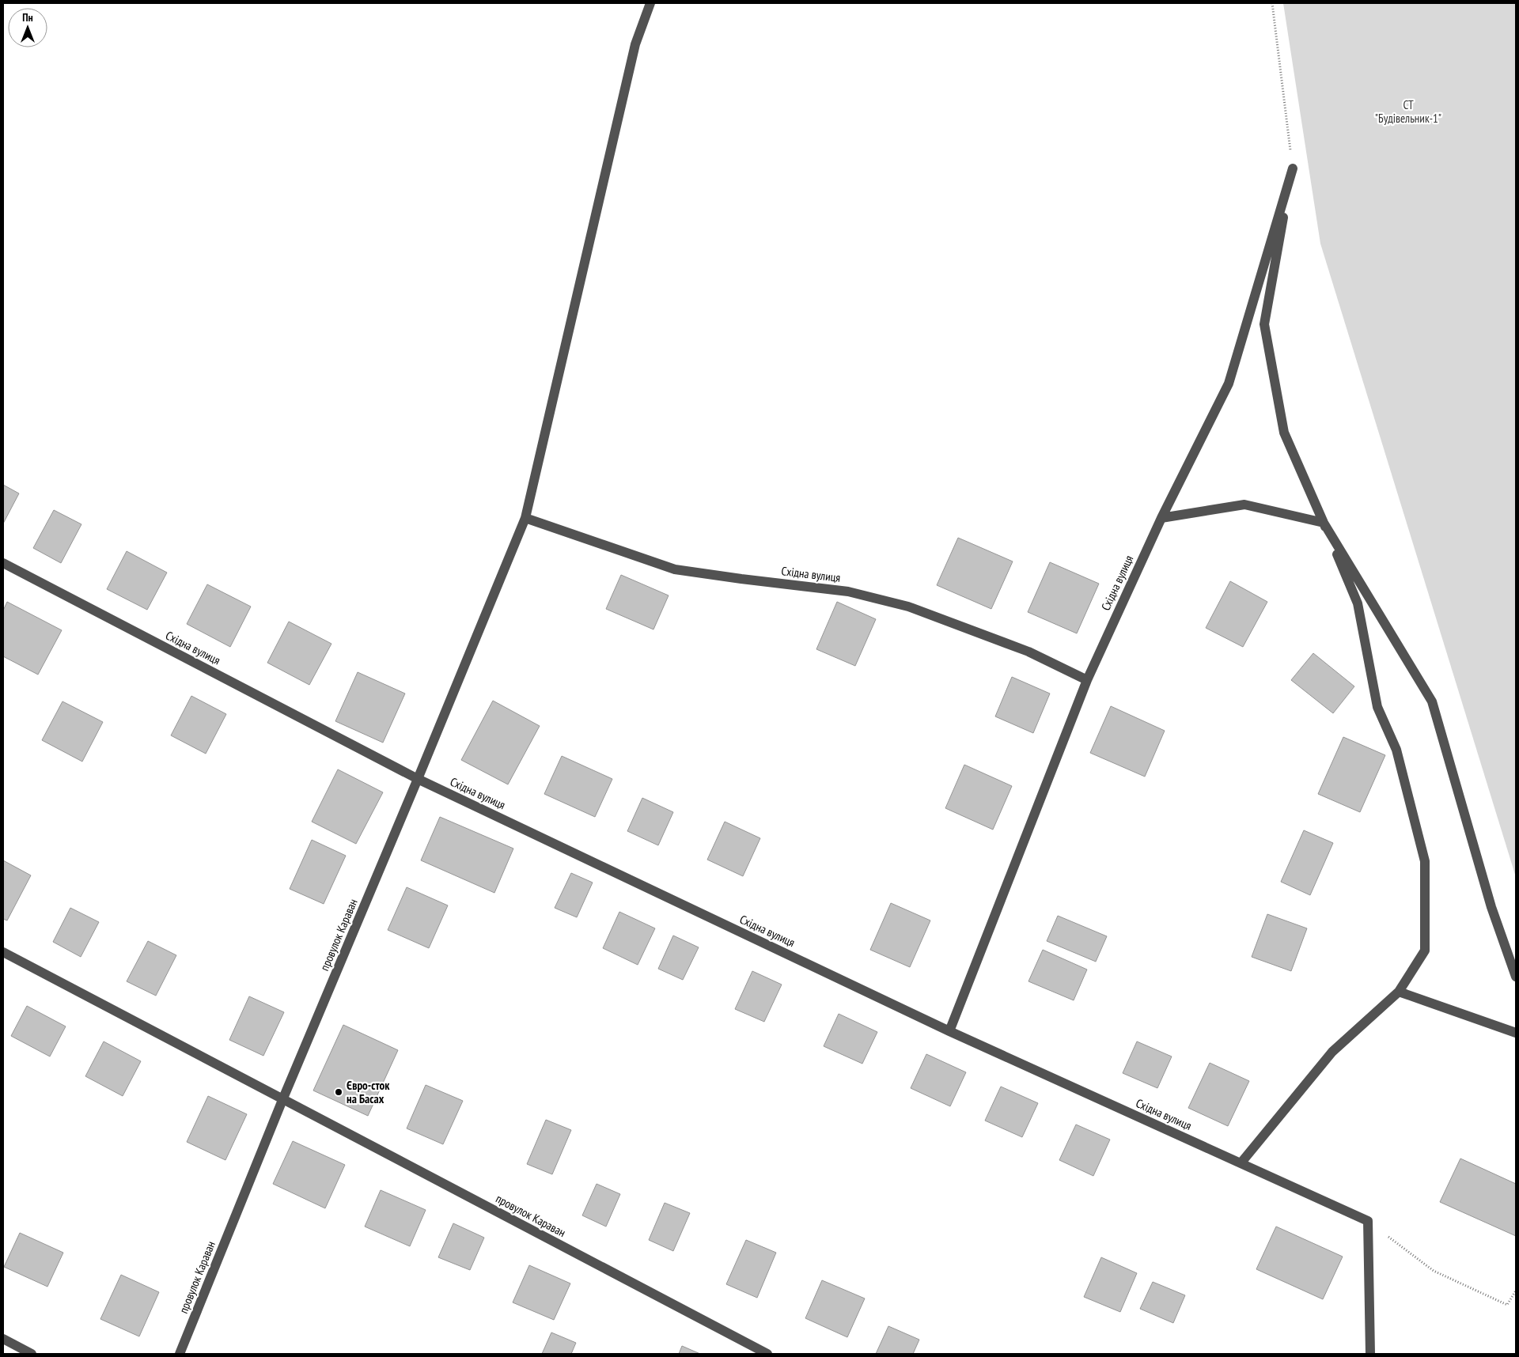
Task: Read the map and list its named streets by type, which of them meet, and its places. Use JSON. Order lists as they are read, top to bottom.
{
  "streets": {
    "street": ["Східна вулиця", "провулок Караван"]
  },
  "crossings": [
    ["Східна вулиця", "провулок Караван"]
  ],
  "parks": ["СТ \"Будівельник-1\""],
  "places": ["Євро-сток на Басах"],
  "north": "top"
}
